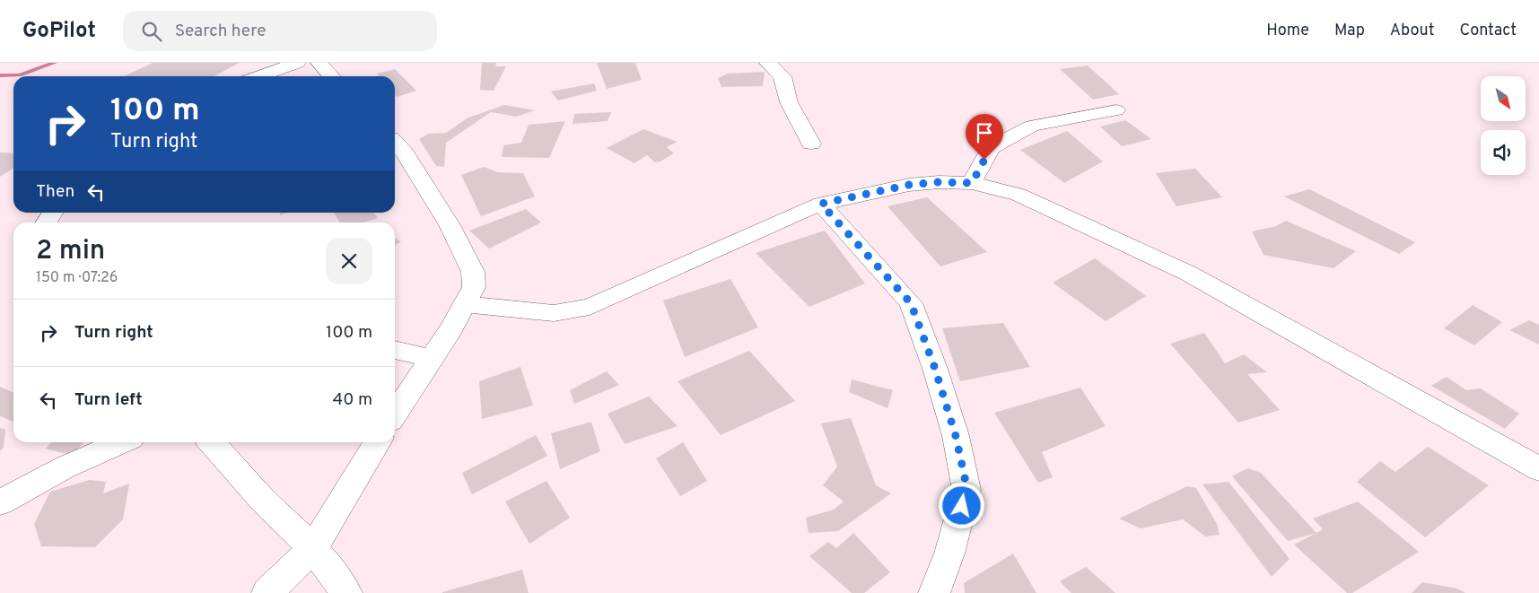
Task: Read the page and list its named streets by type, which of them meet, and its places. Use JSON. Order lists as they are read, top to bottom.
{
  "north": "bottom right",
  "page": {
    "header": "GoPilot",
    "search": "Search here",
    "nav": [
      "Home",
      "Map",
      "About",
      "Contact"
    ],
    "turn": ["100 m", "Turn right"],
    "then": "Then",
    "heading": ["2 min", "150 m · 07:26"],
    "list": [
      {
        "name": "Turn right",
        "value": "100 m"
      },
      {
        "name": "Turn left",
        "value": "40 m"
      }
    ]
  }
}
